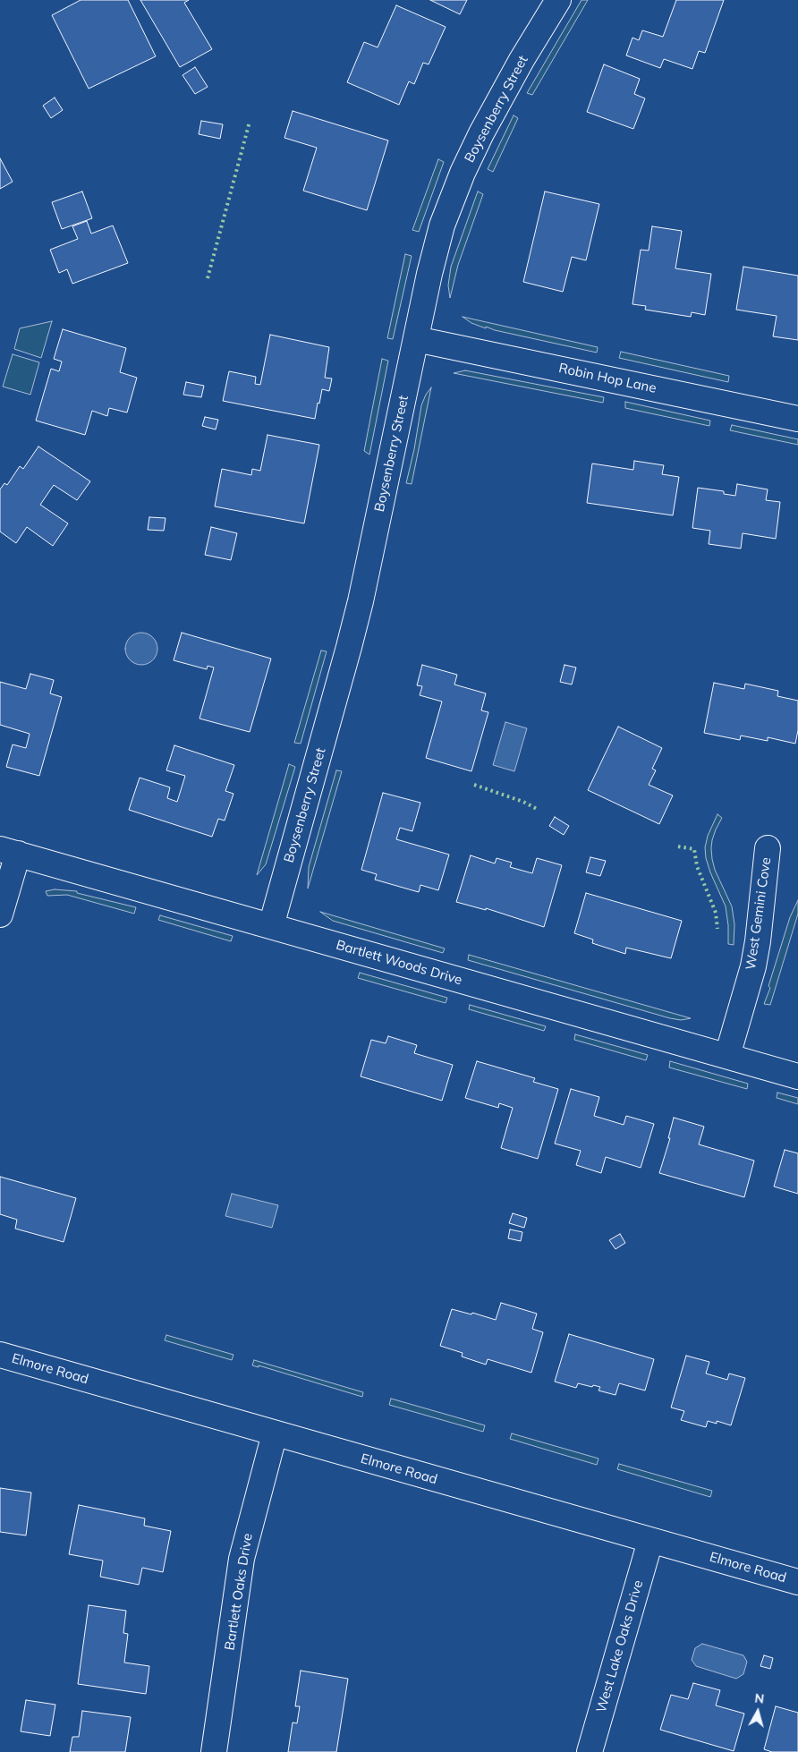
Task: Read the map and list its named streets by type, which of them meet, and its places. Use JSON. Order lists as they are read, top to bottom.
{
  "streets": {
    "street": [
      "Boysenberry Street",
      "Robin Hop Lane",
      "West Gemini Cove",
      "Bartlett Woods Drive",
      "Elmore Road",
      "Bartlett Oaks Drive",
      "West Lake Oaks Drive"
    ]
  },
  "crossings": [
    ["Boysenberry Street", "Robin Hop Lane"],
    ["Boysenberry Street", "Bartlett Woods Drive"],
    ["West Gemini Cove", "Bartlett Woods Drive"],
    ["Elmore Road", "Bartlett Oaks Drive"],
    ["Elmore Road", "West Lake Oaks Drive"]
  ],
  "north": "top"
}
